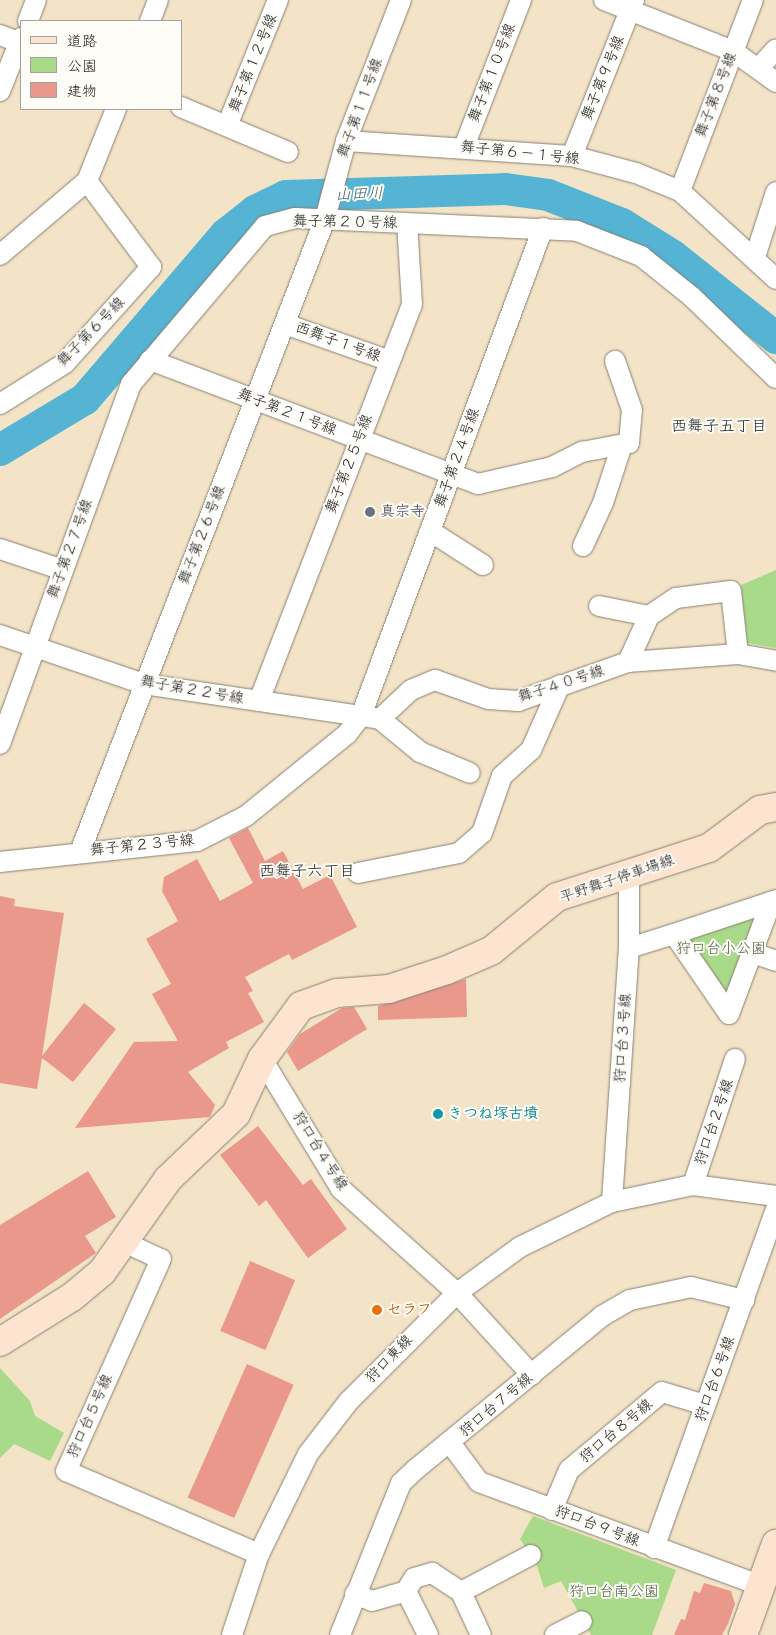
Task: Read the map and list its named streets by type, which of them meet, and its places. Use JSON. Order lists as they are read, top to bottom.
{
  "streets": {
    "main road": ["平野舞子停車場線"],
    "street": [
      "舞子第１２号線",
      "舞子第１０号線",
      "舞子第９号線",
      "舞子第８号線",
      "舞子第１１号線",
      "舞子第６－１号線",
      "舞子第２０号線",
      "舞子第６号線",
      "西舞子１号線",
      "舞子第２１号線",
      "舞子第２４号線",
      "舞子第２５号線",
      "舞子第２６号線",
      "舞子第２７号線",
      "舞子４０号線",
      "舞子第２２号線",
      "舞子第２３号線",
      "狩口台３号線",
      "狩口台２号線",
      "狩口台４号線",
      "狩口東線",
      "狩口台６号線",
      "狩口台７号線",
      "狩口台５号線",
      "狩口台８号線",
      "狩口台９号線"
    ]
  },
  "crossings": [
    ["舞子第１０号線", "舞子第６－１号線"],
    ["舞子第９号線", "舞子第６－１号線"],
    ["舞子第８号線", "舞子第６－１号線"],
    ["舞子第１１号線", "舞子第６－１号線"],
    ["舞子第１１号線", "舞子第２０号線"],
    ["舞子第１１号線", "舞子第２６号線"],
    ["舞子第２０号線", "舞子第２１号線"],
    ["舞子第２０号線", "舞子第２４号線"],
    ["舞子第２０号線", "舞子第２５号線"],
    ["舞子第２０号線", "舞子第２６号線"],
    ["舞子第２０号線", "舞子第２７号線"],
    ["西舞子１号線", "舞子第２５号線"],
    ["西舞子１号線", "舞子第２６号線"],
    ["舞子第２１号線", "舞子第２４号線"],
    ["舞子第２１号線", "舞子第２５号線"],
    ["舞子第２１号線", "舞子第２６号線"],
    ["舞子第２１号線", "舞子第２７号線"],
    ["舞子第２４号線", "舞子４０号線"],
    ["舞子第２４号線", "舞子第２２号線"],
    ["舞子第２４号線", "舞子第２３号線"],
    ["舞子第２５号線", "舞子第２２号線"],
    ["舞子第２６号線", "舞子第２２号線"],
    ["舞子第２６号線", "舞子第２３号線"],
    ["舞子第２７号線", "舞子第２２号線"],
    ["舞子４０号線", "舞子第２２号線"],
    ["舞子４０号線", "舞子第２３号線"],
    ["舞子第２２号線", "舞子第２３号線"],
    ["平野舞子停車場線", "狩口台３号線"],
    ["平野舞子停車場線", "狩口台４号線"],
    ["平野舞子停車場線", "狩口台５号線"],
    ["狩口台３号線", "狩口東線"],
    ["狩口台２号線", "狩口東線"],
    ["狩口台４号線", "狩口東線"],
    ["狩口台４号線", "狩口台７号線"],
    ["狩口東線", "狩口台５号線"],
    ["狩口台６号線", "狩口台７号線"],
    ["狩口台６号線", "狩口台８号線"],
    ["狩口台６号線", "狩口台９号線"],
    ["狩口台７号線", "狩口台９号線"],
    ["狩口台８号線", "狩口台９号線"]
  ],
  "districts": ["西舞子五丁目", "西舞子六丁目"],
  "water": ["山田川"],
  "parks": ["狩口台小公園", "狩口台南公園"],
  "places": ["真宗寺", "きつね塚古墳", "セラフ"],
  "legend": ["道路", "公園", "建物"]
}
